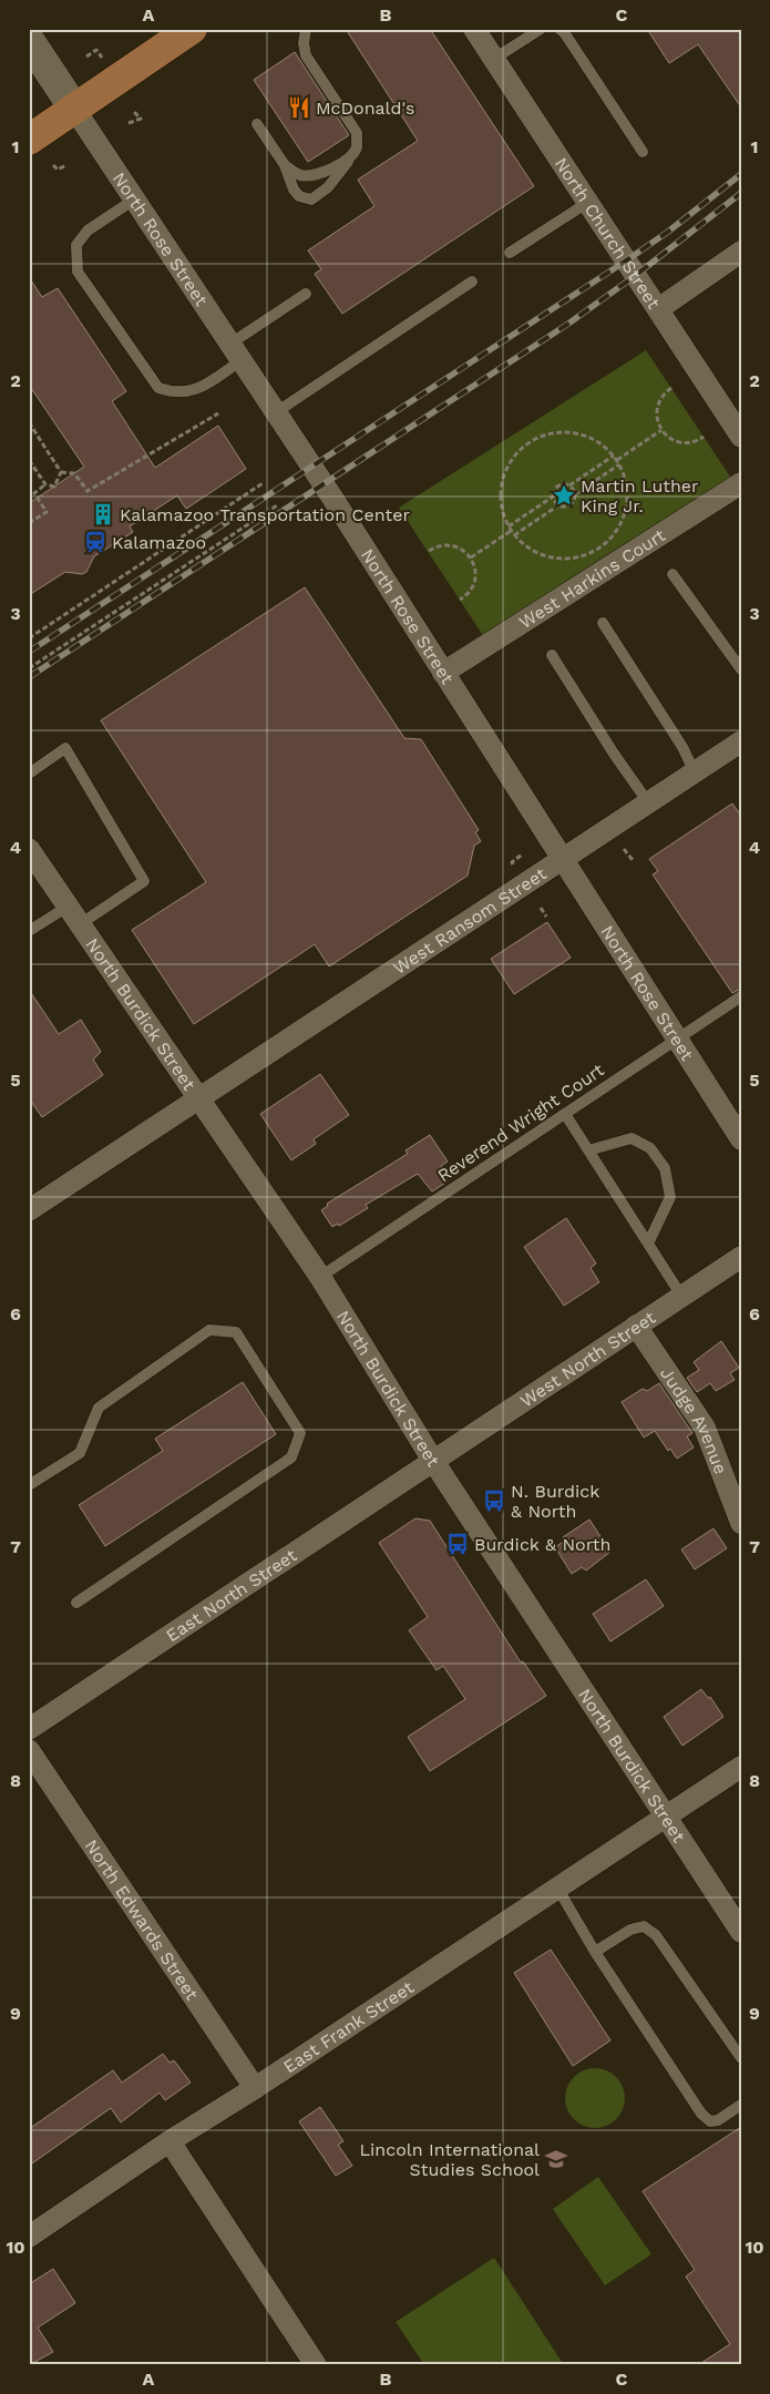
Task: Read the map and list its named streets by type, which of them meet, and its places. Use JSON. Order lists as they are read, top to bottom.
{
  "streets": {
    "street": [
      "North Church Street",
      "North Rose Street",
      "West Harkins Court",
      "West Ransom Street",
      "North Burdick Street",
      "West North Street",
      "Judge Avenue",
      "East North Street",
      "North Edwards Street",
      "East Frank Street"
    ],
    "lane": ["Reverend Wright Court"]
  },
  "crossings": [
    ["North Rose Street", "West Harkins Court"],
    ["North Rose Street", "West Ransom Street"],
    ["North Rose Street", "Reverend Wright Court"],
    ["West Ransom Street", "North Burdick Street"],
    ["North Burdick Street", "Reverend Wright Court"],
    ["North Burdick Street", "West North Street"],
    ["North Burdick Street", "East North Street"],
    ["North Burdick Street", "East Frank Street"],
    ["West North Street", "Judge Avenue"],
    ["West North Street", "East North Street"],
    ["North Edwards Street", "East Frank Street"]
  ],
  "places": {
    "restaurant": ["McDonald's"],
    "place": ["Martin Luther King Jr."],
    "building": ["Kalamazoo Transportation Center"],
    "station": ["Kalamazoo"],
    "bus stop": ["N. Burdick & North", "Burdick & North"],
    "school or university": ["Lincoln International Studies School"]
  },
  "grid": {
    "columns": ["A", "B", "C"],
    "rows": [
      "1",
      "2",
      "3",
      "4",
      "5",
      "6",
      "7",
      "8",
      "9",
      "10"
    ]
  }
}
